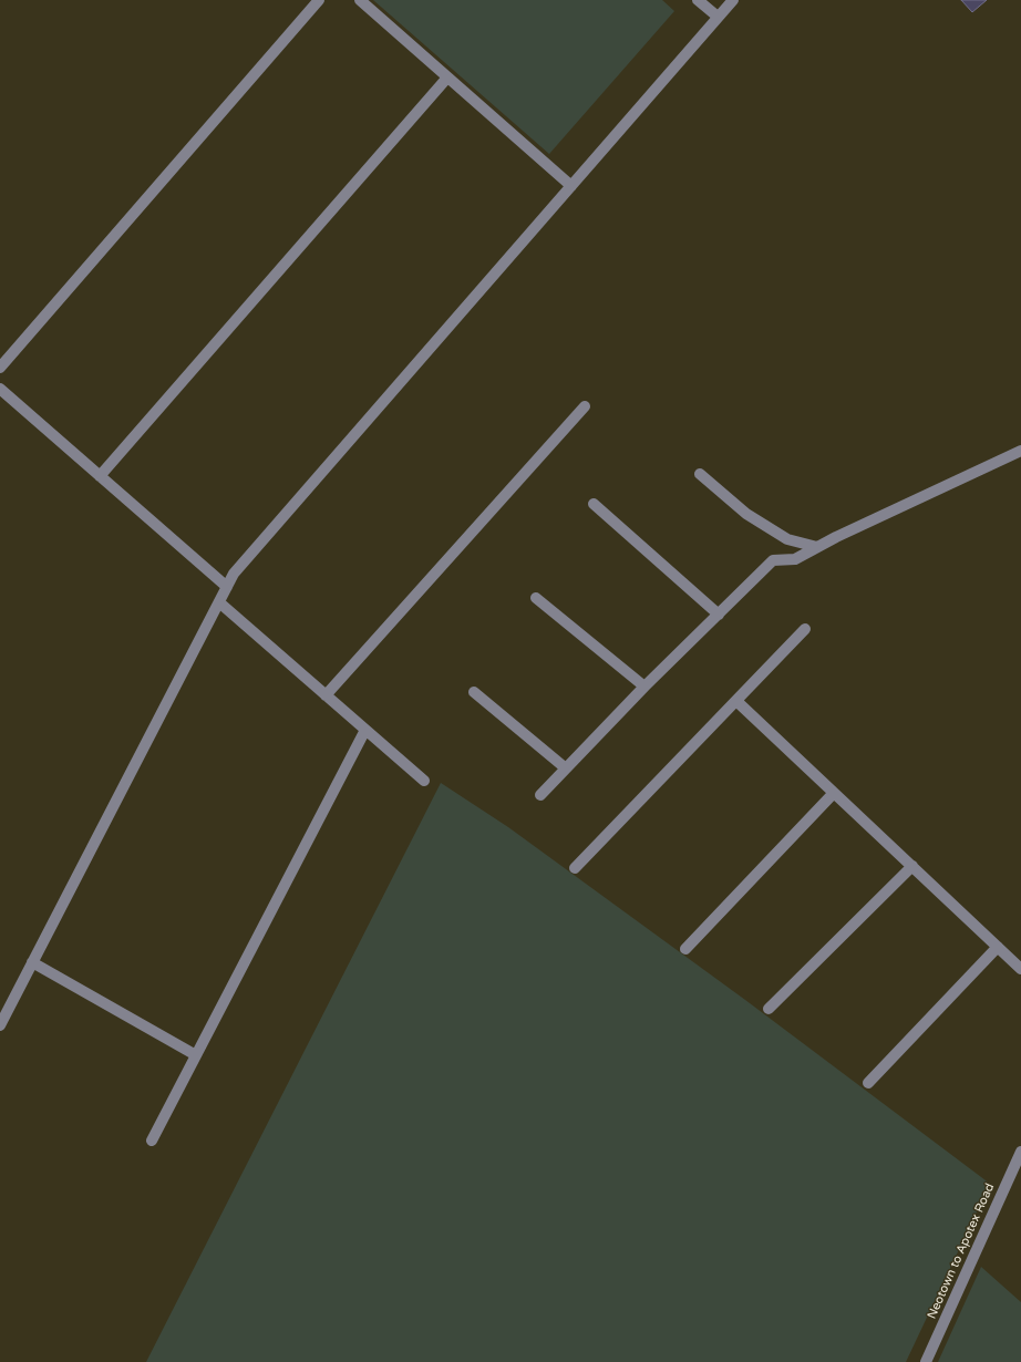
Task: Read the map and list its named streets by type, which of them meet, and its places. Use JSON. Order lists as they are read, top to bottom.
{
  "streets": {
    "street": ["Neotown to Apotex Road"]
  }
}
